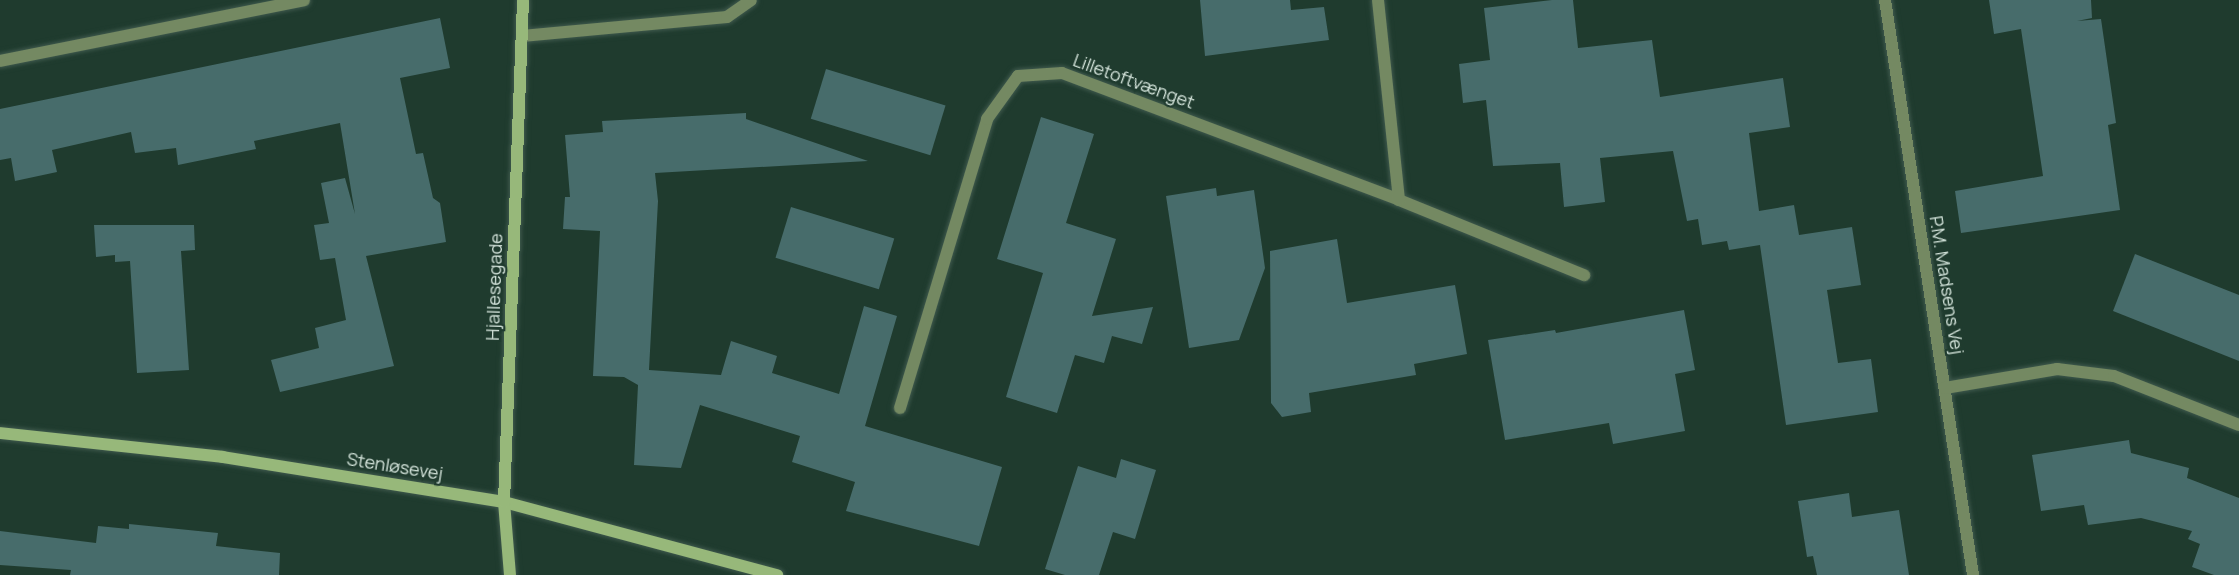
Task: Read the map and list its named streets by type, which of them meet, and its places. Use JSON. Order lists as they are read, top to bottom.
{
  "streets": {
    "street": [
      "Lilletoftvænget",
      "P.M. Madsens Vej",
      "Hjallesegade",
      "Stenløsevej"
    ]
  },
  "crossings": [
    ["Hjallesegade", "Stenløsevej"]
  ]
}
